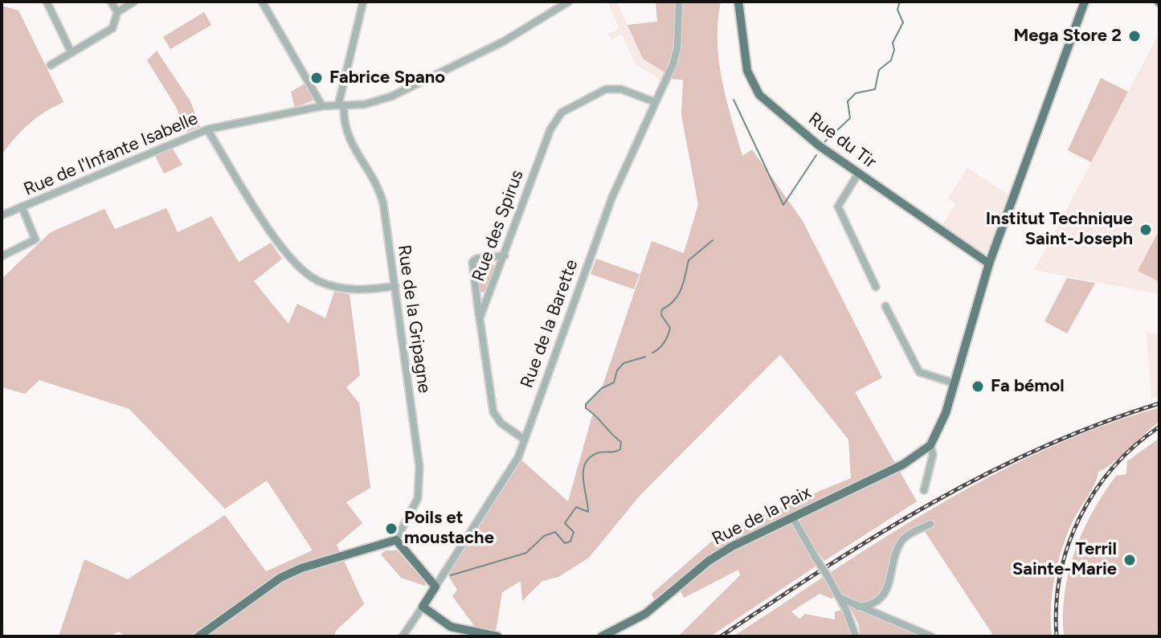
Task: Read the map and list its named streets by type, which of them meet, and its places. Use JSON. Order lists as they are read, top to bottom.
{
  "streets": {
    "main road": ["Rue du Tir", "Rue de la Barette", "Rue de la Paix"],
    "street": ["Rue de l'Infante Isabelle", "Rue des Spirus", "Rue de la Gripagne"]
  },
  "crossings": [
    ["Rue du Tir", "Rue de la Paix"],
    ["Rue de l'Infante Isabelle", "Rue de la Gripagne"],
    ["Rue des Spirus", "Rue de la Barette"]
  ],
  "places": [
    "Mega Store 2",
    "Fabrice Spano",
    "Institut Technique Saint-Joseph",
    "Fa bémol",
    "Poils et moustache",
    "Terril Sainte-Marie"
  ]
}
